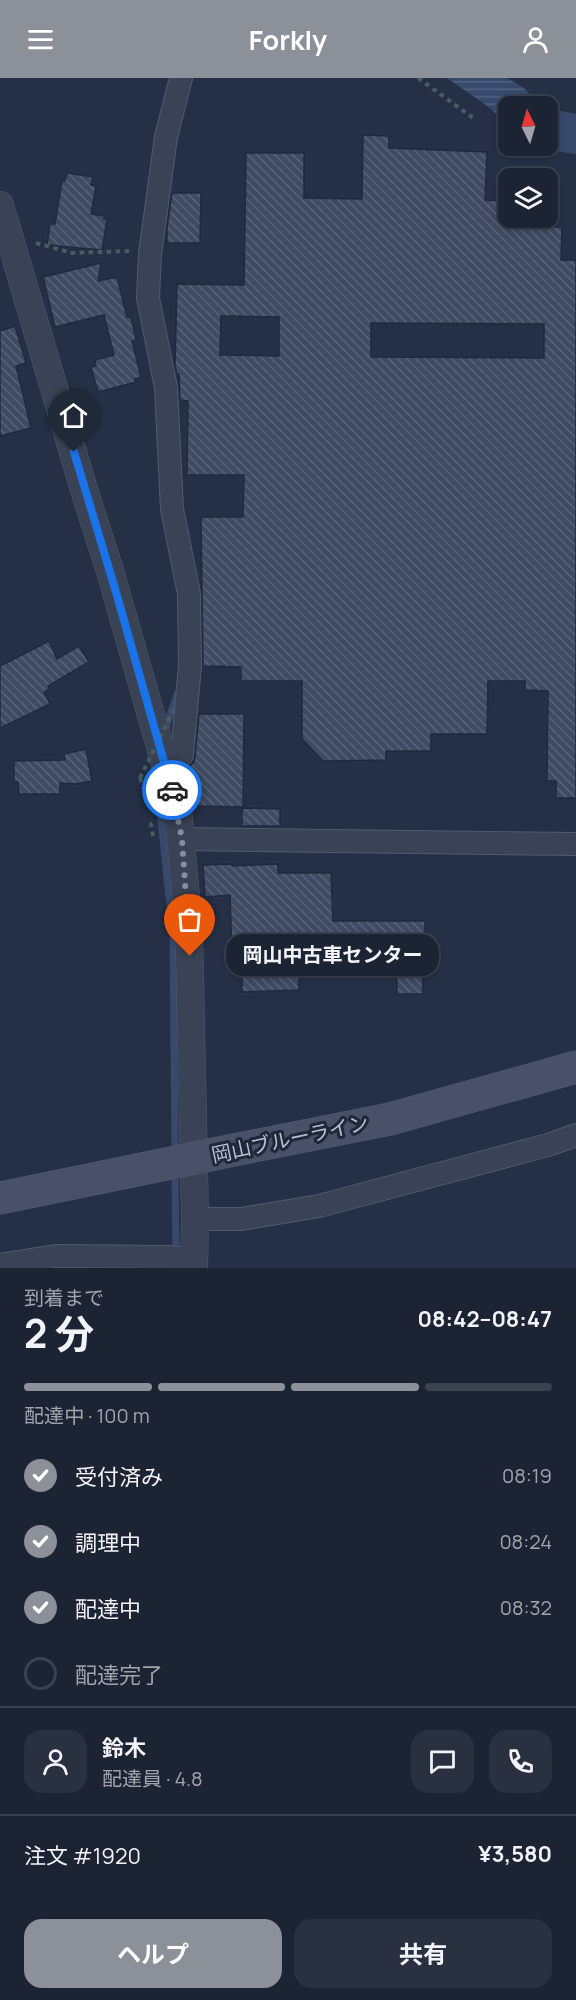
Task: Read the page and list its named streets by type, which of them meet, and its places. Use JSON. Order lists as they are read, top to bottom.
{
  "streets": {
    "main road": ["岡山ブルーライン"]
  },
  "places": ["岡山中古車センター"],
  "north": "top",
  "page": {
    "header": "Forkly",
    "bubble": "岡山中古車センター",
    "heading": ["2 分", "到着まで", "08:42–08:47"],
    "panel": [
      "鈴木",
      "配達員 · 4.8",
      "注文 #1920",
      "¥3,580"
    ],
    "bar": "配達中 · 100 m",
    "list": [
      ["受付済み", "08:19"],
      ["調理中", "08:24"],
      ["配達中", "08:32"],
      "配達完了"
    ],
    "buttons": ["ヘルプ", "共有"]
  }
}
